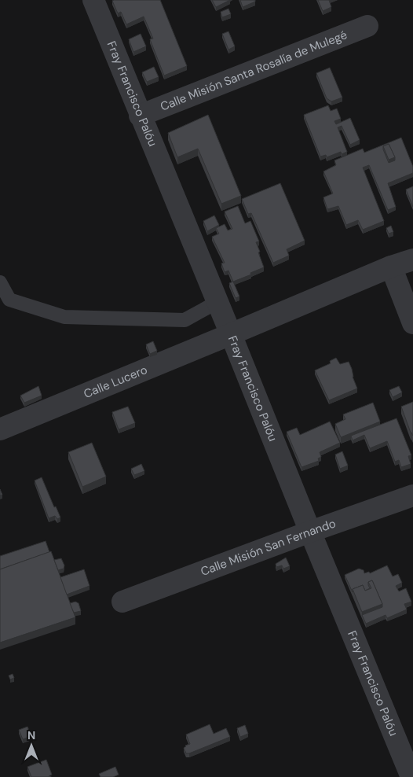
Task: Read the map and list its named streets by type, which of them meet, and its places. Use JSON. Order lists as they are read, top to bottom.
{
  "streets": {
    "street": [
      "Calle Misión Santa Rosalía de Mulegé",
      "Fray Francisco Palóu",
      "Calle Lucero",
      "Calle Misión San Fernando"
    ]
  },
  "crossings": [
    ["Calle Misión Santa Rosalía de Mulegé", "Fray Francisco Palóu"],
    ["Fray Francisco Palóu", "Calle Lucero"],
    ["Fray Francisco Palóu", "Calle Misión San Fernando"]
  ],
  "north": "top"
}
